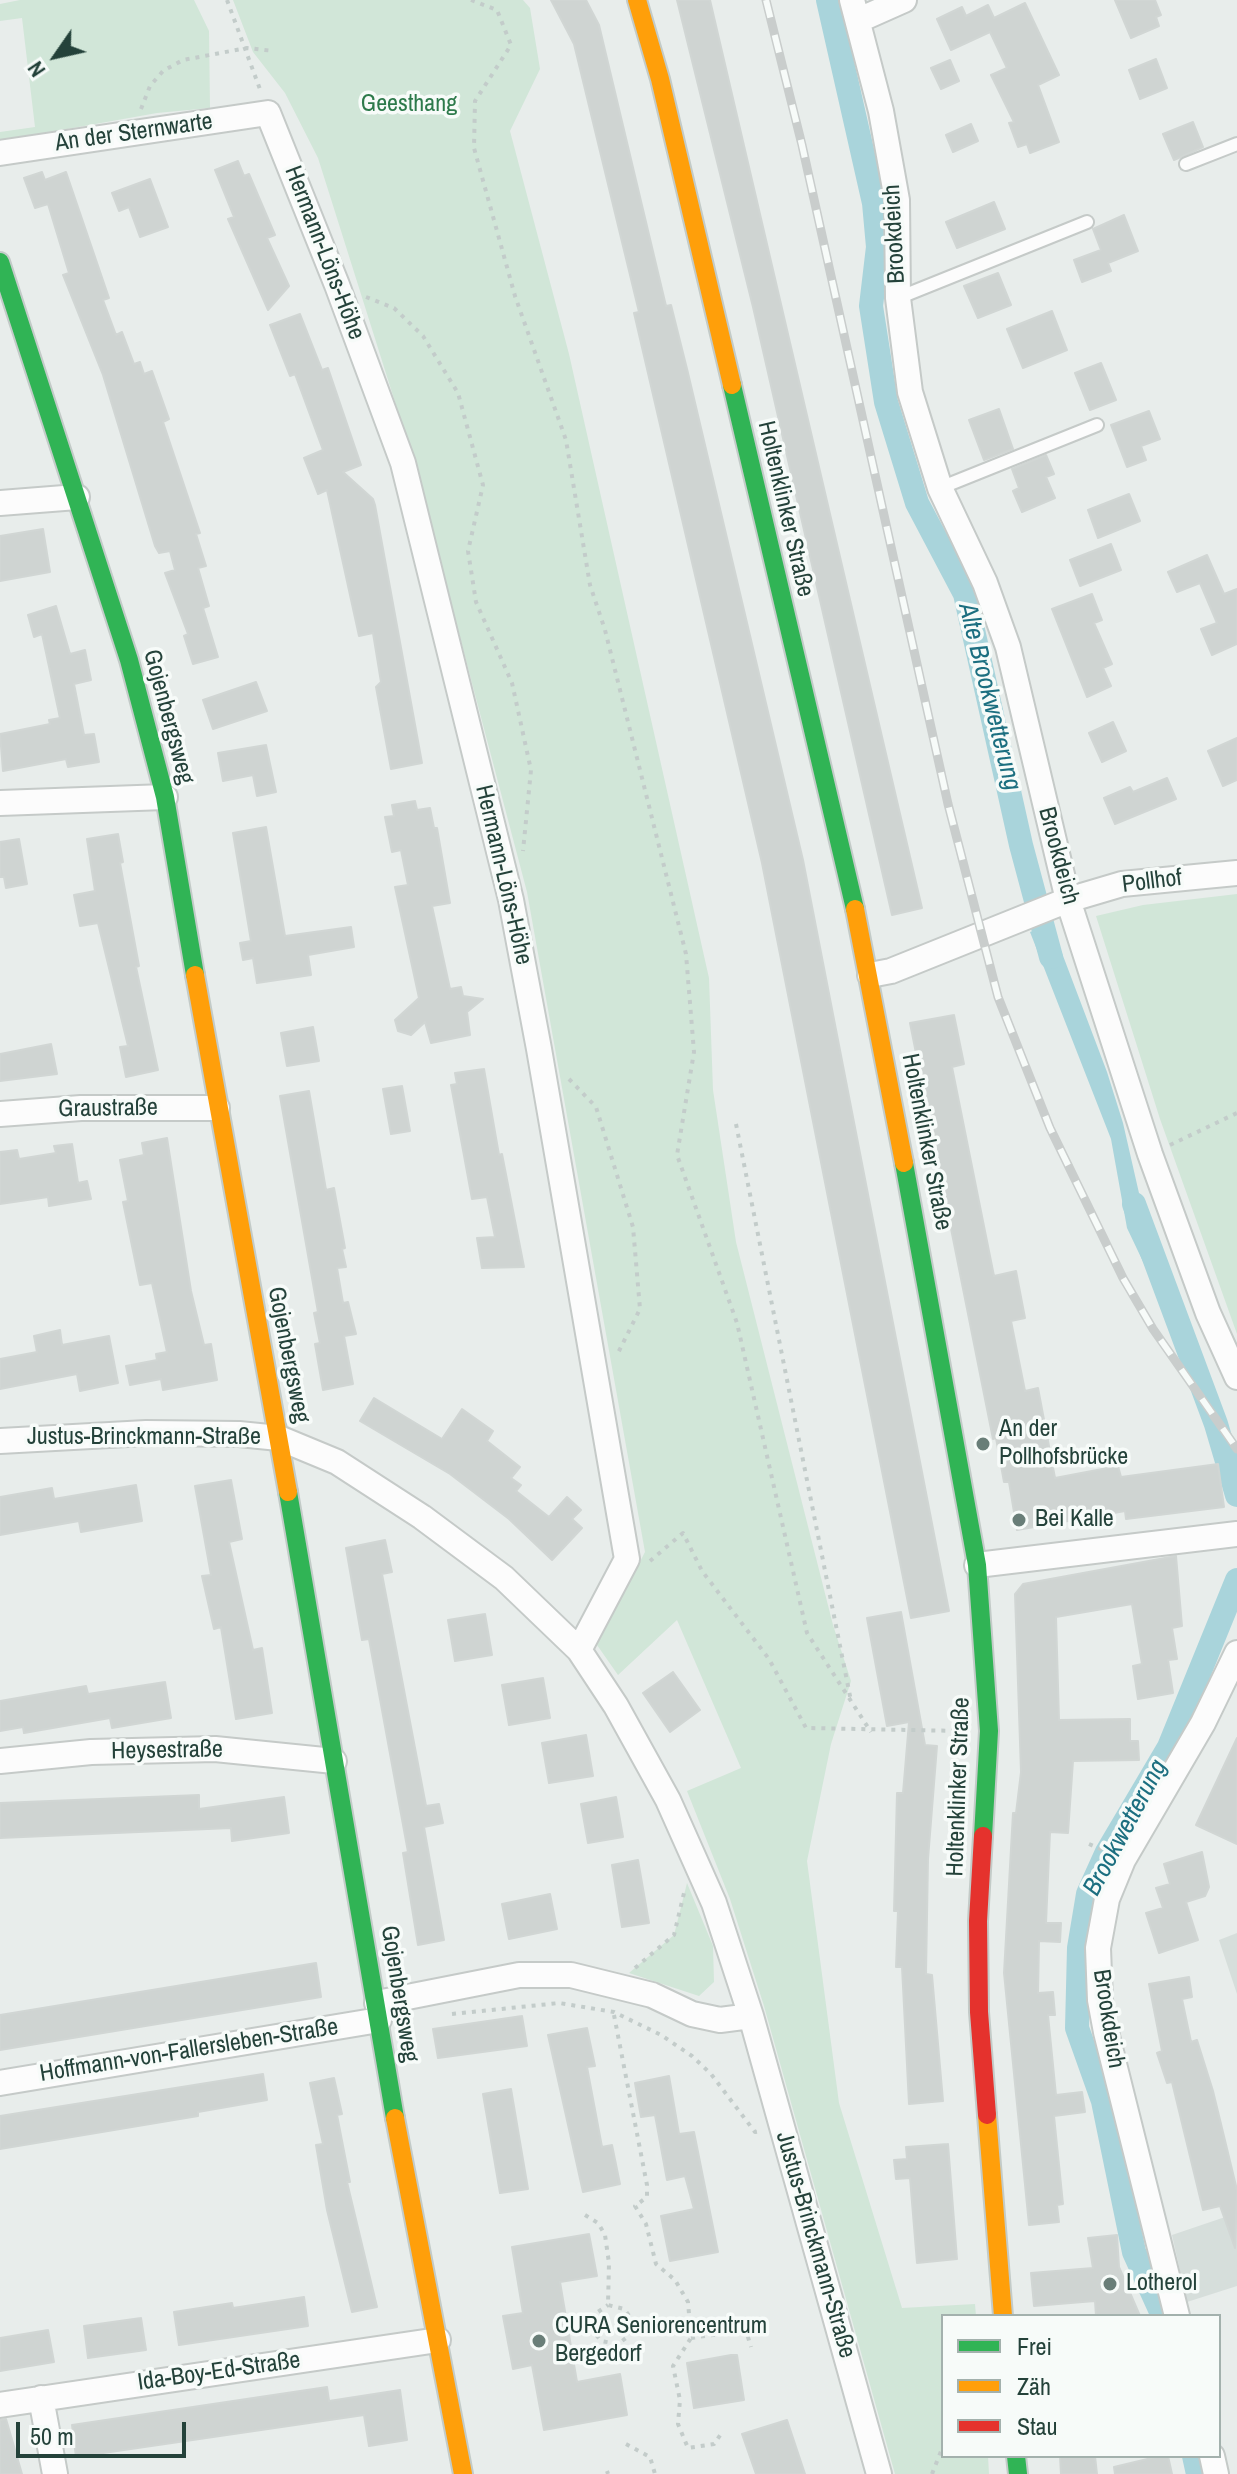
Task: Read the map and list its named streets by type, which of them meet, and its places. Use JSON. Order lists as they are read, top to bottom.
{
  "streets": {
    "main road": ["Holtenklinker Straße", "Gojenbergsweg"],
    "street": [
      "An der Sternwarte",
      "Brookdeich",
      "Hermann-Löns-Höhe",
      "Pollhof",
      "Graustraße",
      "Justus-Brinckmann-Straße",
      "Heysestraße",
      "Hoffmann-von-Fallersleben-Straße",
      "Ida-Boy-Ed-Straße"
    ]
  },
  "crossings": [
    ["An der Sternwarte", "Hermann-Löns-Höhe"],
    ["Brookdeich", "Pollhof"],
    ["Hermann-Löns-Höhe", "Justus-Brinckmann-Straße"],
    ["Holtenklinker Straße", "Pollhof"],
    ["Gojenbergsweg", "Graustraße"],
    ["Gojenbergsweg", "Justus-Brinckmann-Straße"],
    ["Gojenbergsweg", "Heysestraße"],
    ["Gojenbergsweg", "Hoffmann-von-Fallersleben-Straße"],
    ["Gojenbergsweg", "Ida-Boy-Ed-Straße"]
  ],
  "water": ["Alte Brookwetterung", "Brookwetterung"],
  "parks": ["Geesthang"],
  "places": [
    "An der Pollhofsbrücke",
    "Bei Kalle",
    "Lotherol",
    "CURA Seniorencentrum Bergedorf"
  ],
  "legend": ["Frei", "Zäh", "Stau"],
  "scale_bar": "50 m",
  "north": "bottom left"
}
